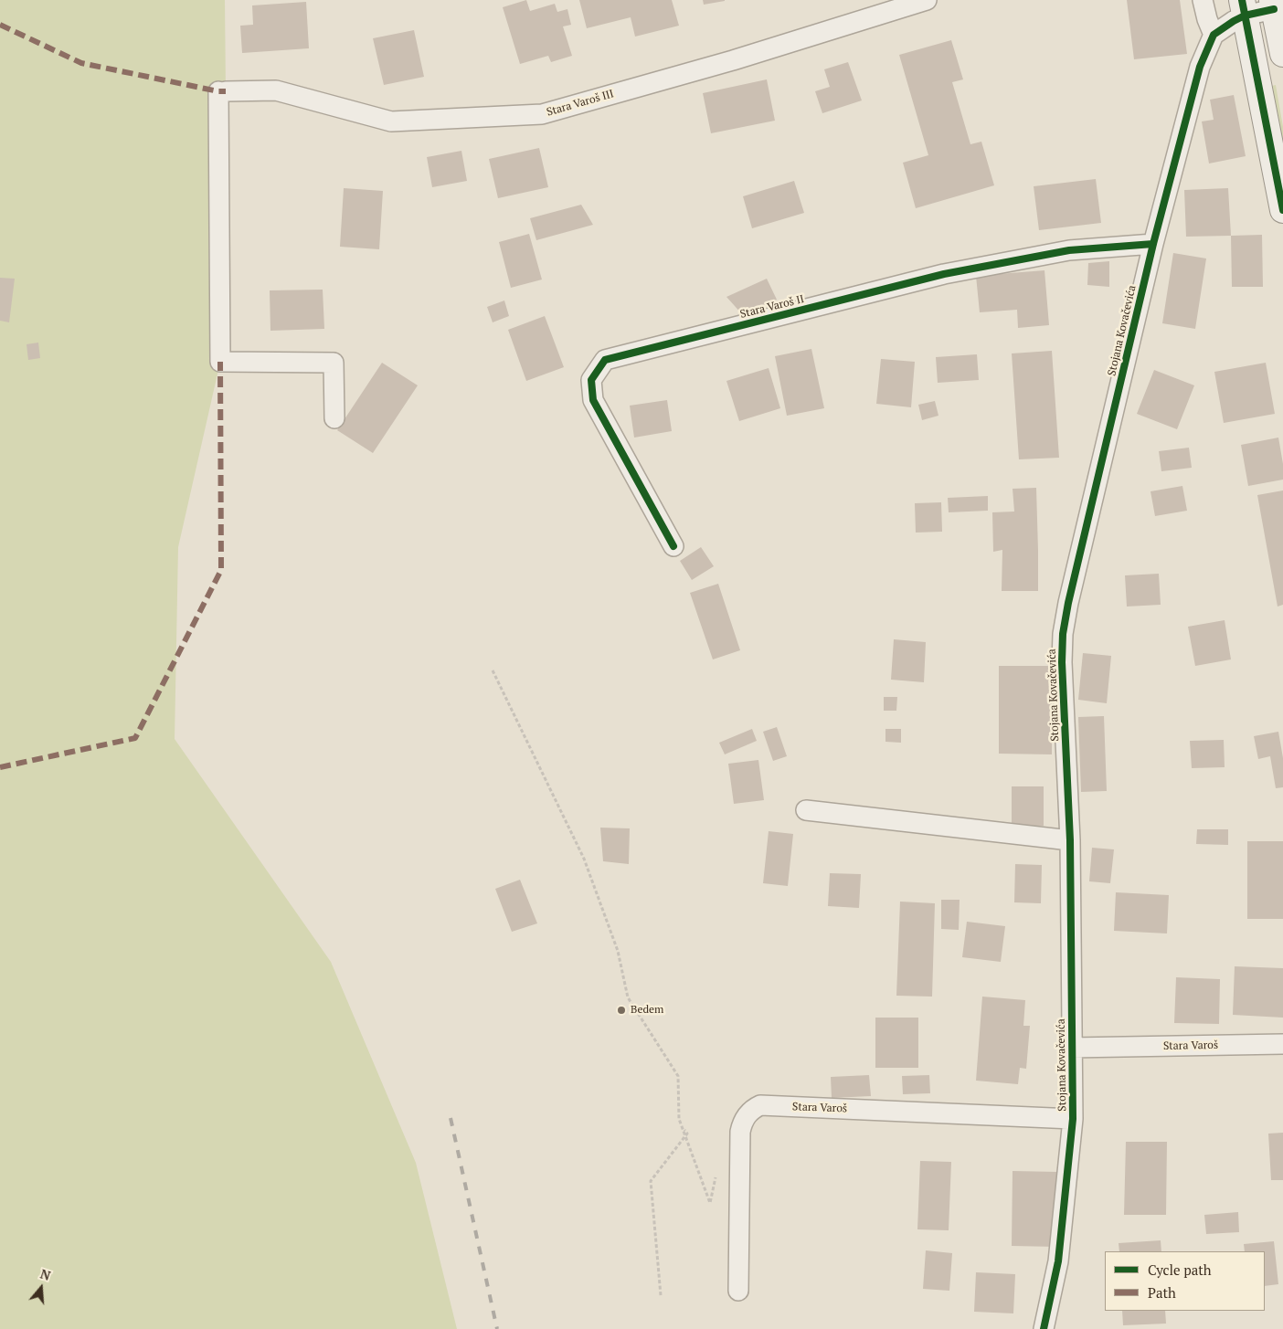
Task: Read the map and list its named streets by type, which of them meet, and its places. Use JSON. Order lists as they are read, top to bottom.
{
  "streets": {
    "street": [
      "Stara Varoš III",
      "Stara Varoš II",
      "Stojana Kovačevića",
      "Stara Varoš"
    ]
  },
  "crossings": [
    ["Stara Varoš II", "Stojana Kovačevića"],
    ["Stojana Kovačevića", "Stara Varoš"]
  ],
  "places": ["Bedem"],
  "legend": ["Cycle path", "Path"],
  "north": "top"
}
